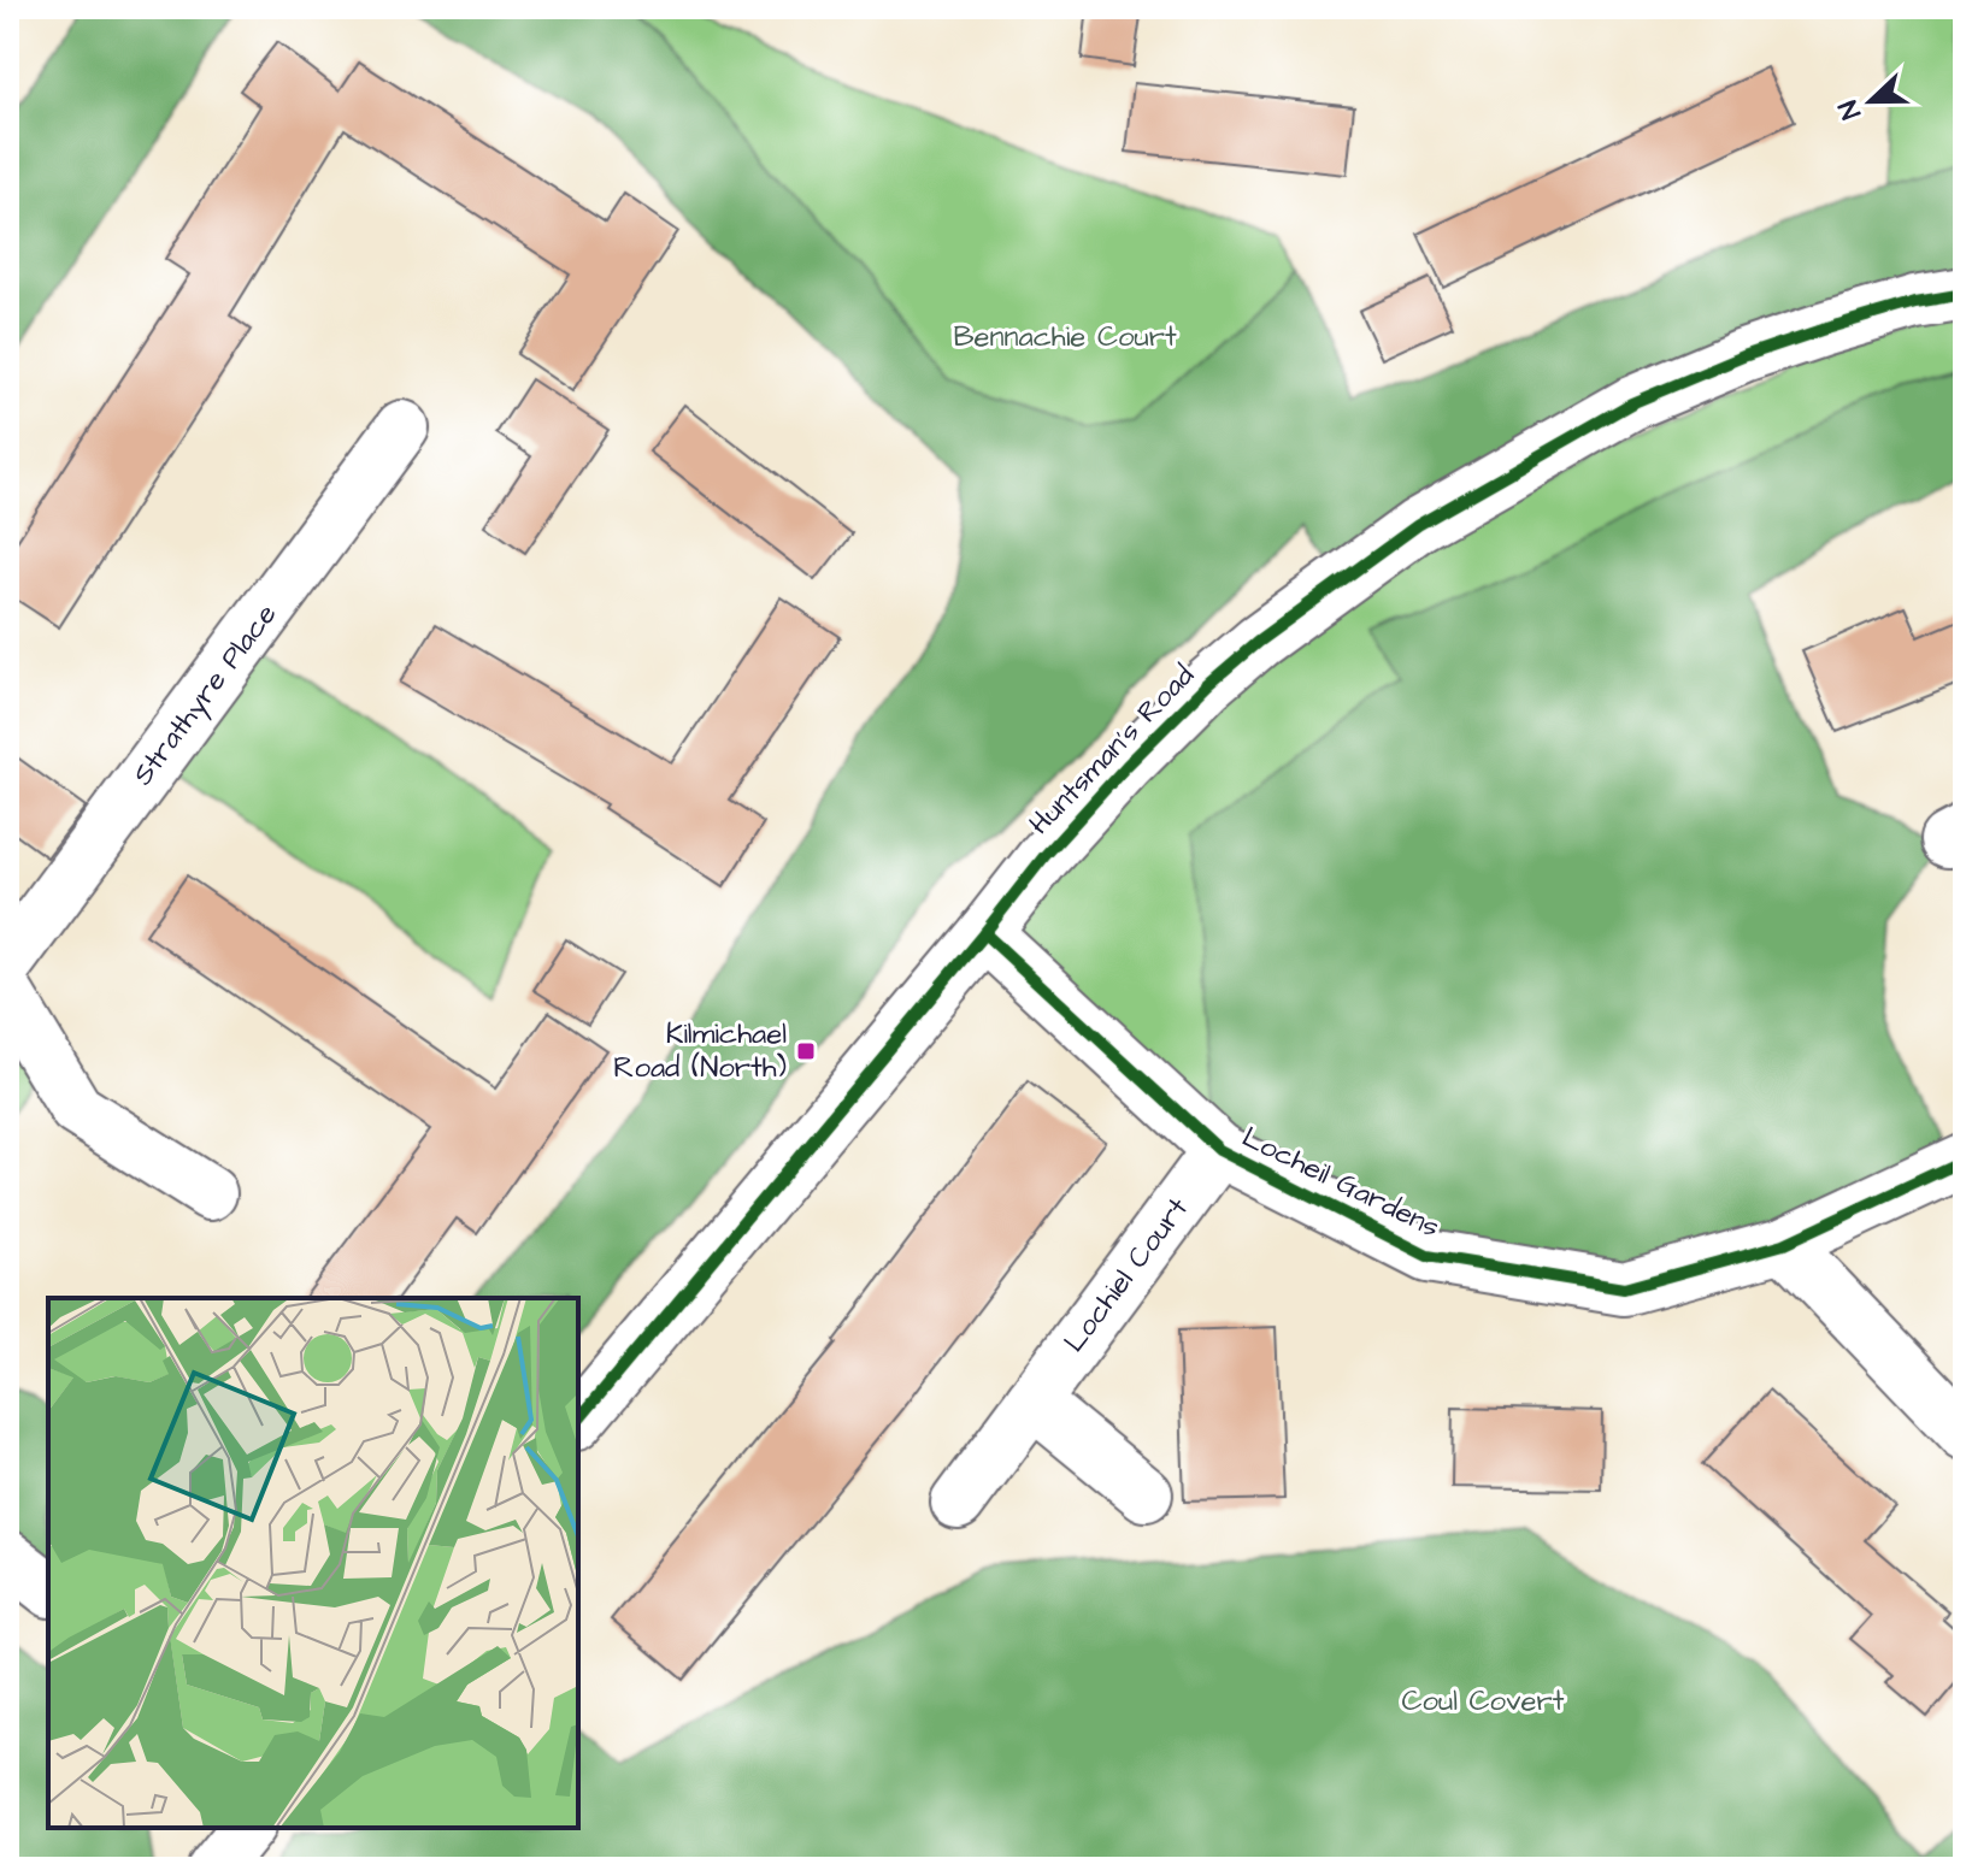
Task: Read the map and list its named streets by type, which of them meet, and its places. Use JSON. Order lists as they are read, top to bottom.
{
  "streets": {
    "street": [
      "Strathyre Place",
      "Huntsman's Road",
      "Locheil Gardens",
      "Lochiel Court"
    ]
  },
  "crossings": [
    ["Huntsman's Road", "Locheil Gardens"],
    ["Locheil Gardens", "Lochiel Court"]
  ],
  "parks": ["Bennachie Court", "Coul Covert"],
  "places": {
    "transit": ["Kilmichael Road (North)"]
  },
  "north": "left"
}
